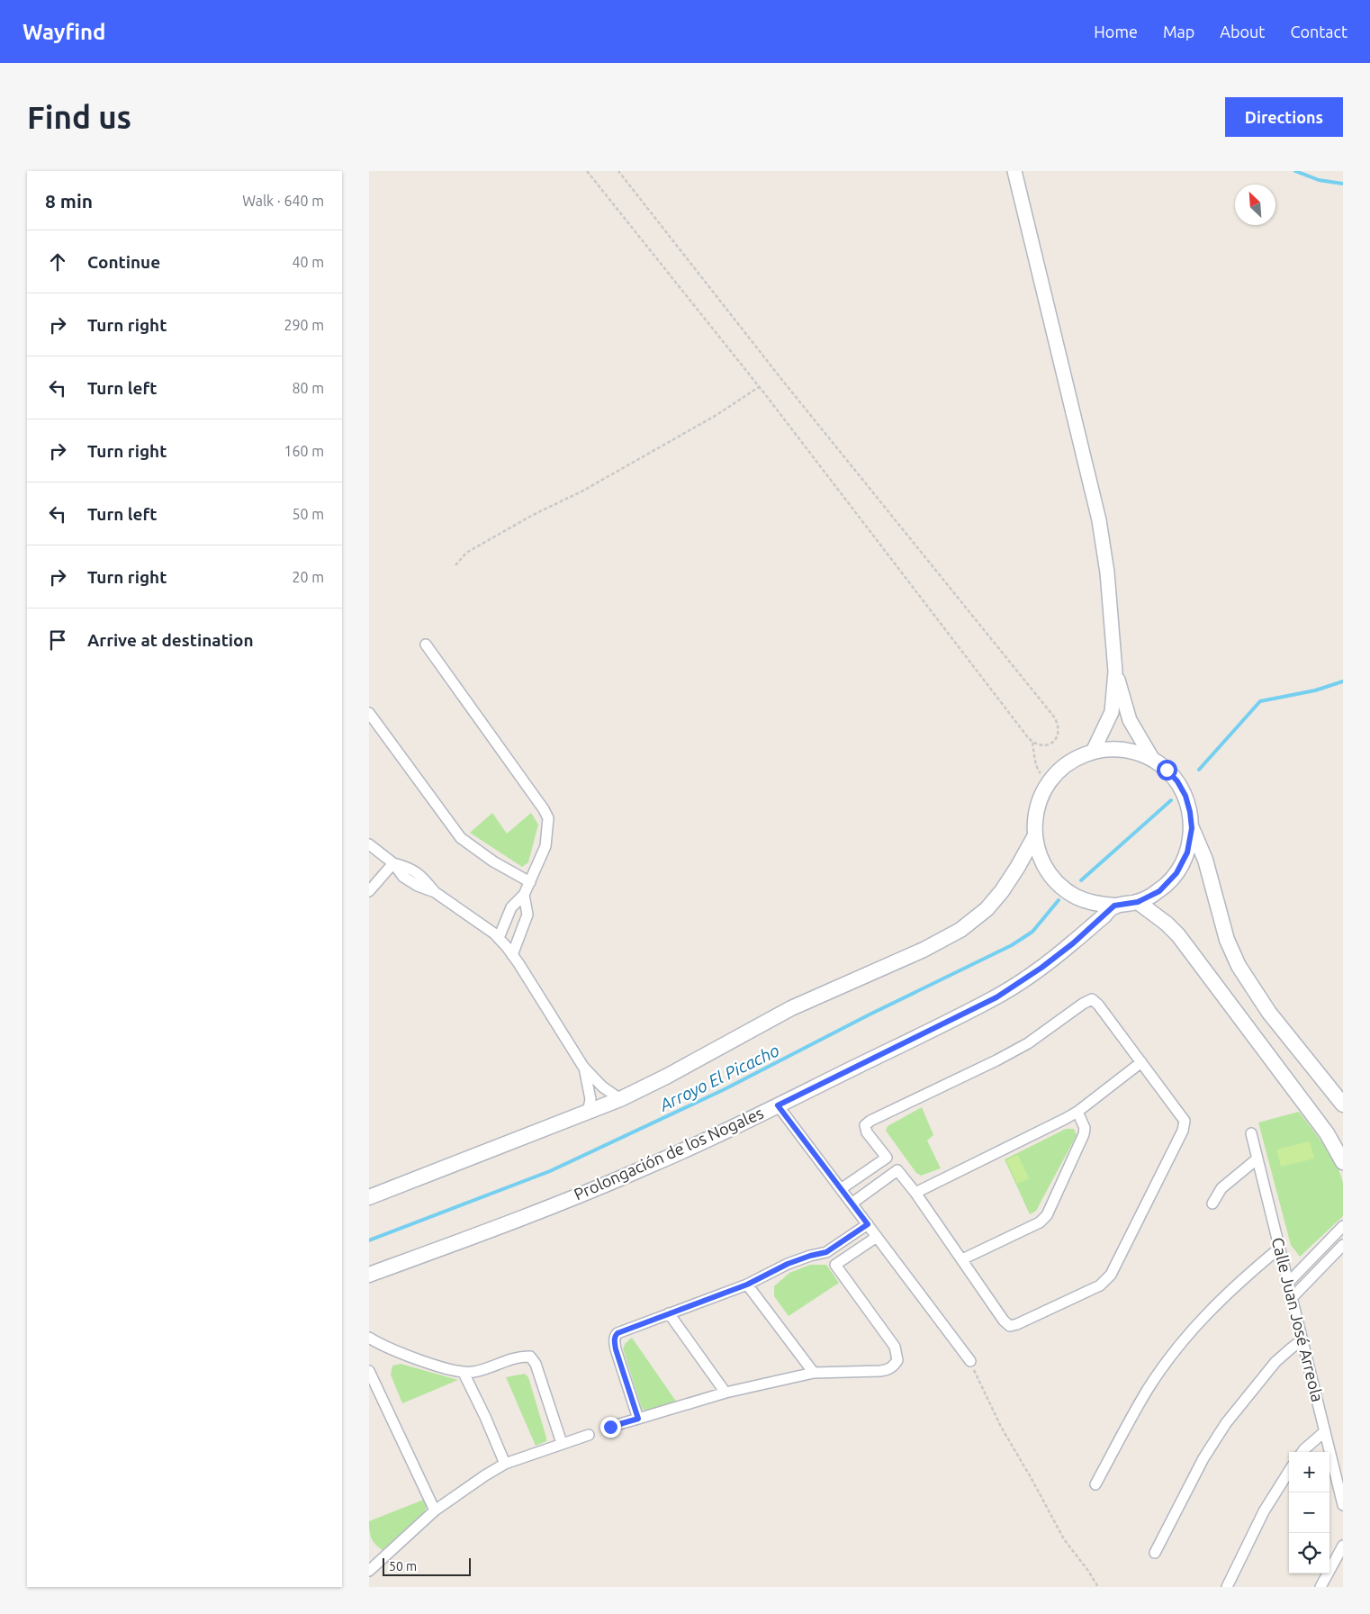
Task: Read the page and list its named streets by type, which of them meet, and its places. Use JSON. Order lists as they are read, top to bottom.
{
  "streets": {
    "main road": ["Prolongación de los Nogales"],
    "street": ["Calle Juan José Arreola"]
  },
  "water": ["Arroyo El Picacho"],
  "scale_bar": "50 m",
  "north": "top left",
  "page": {
    "header": "Wayfind",
    "nav": [
      "Home",
      "Map",
      "About",
      "Contact"
    ],
    "buttons": "Directions",
    "title": "Find us",
    "heading": ["8 min", "Walk · 640 m"],
    "list": [
      ["Continue", "40 m"],
      ["Turn right", "290 m"],
      ["Turn left", "80 m"],
      ["Turn right", "160 m"],
      ["Turn left", "50 m"],
      ["Turn right", "20 m"],
      "Arrive at destination"
    ],
    "map_buttons": ["+", "−"],
    "scale": "50 m"
  }
}
